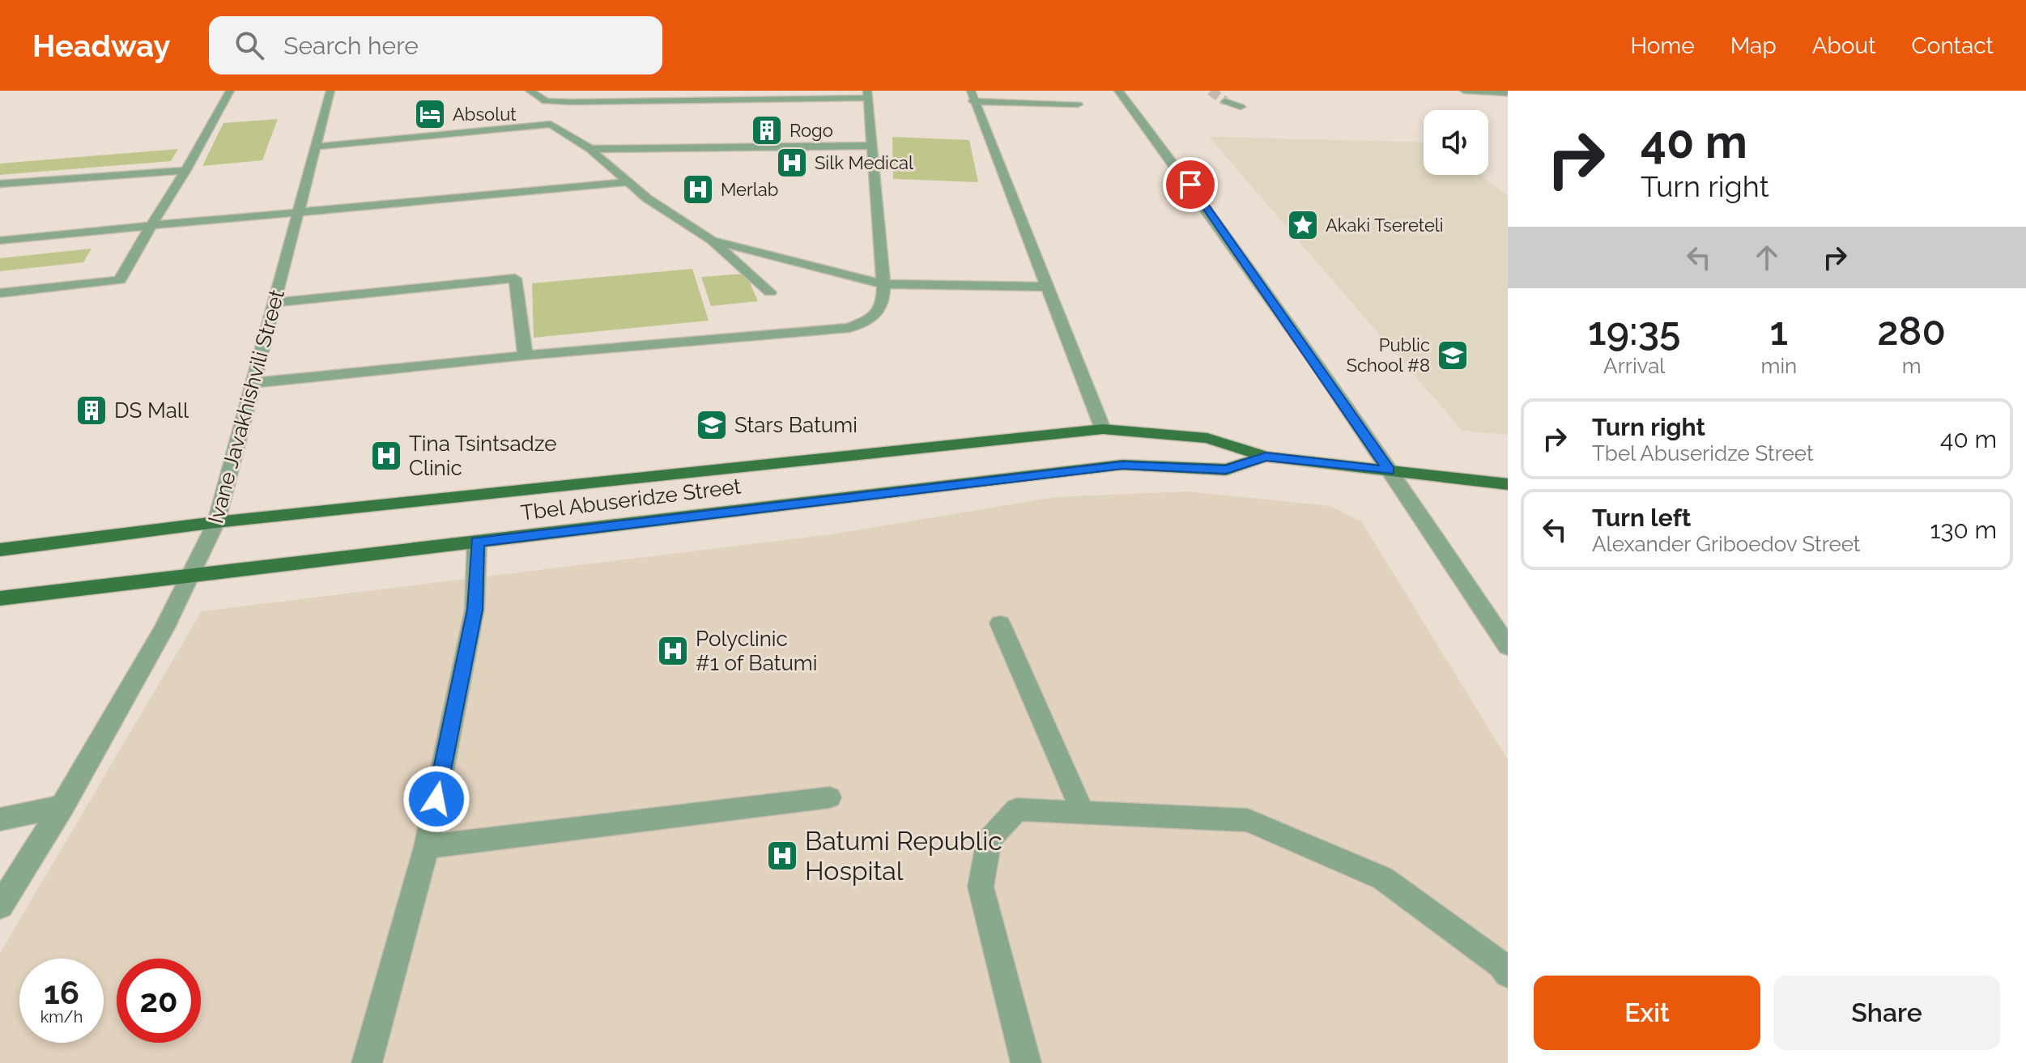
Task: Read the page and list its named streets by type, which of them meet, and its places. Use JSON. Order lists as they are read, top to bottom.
{
  "streets": {
    "main road": ["Tbel Abuseridze Street"],
    "street": ["Ivane Javakhishvili Street"]
  },
  "crossings": [
    ["Ivane Javakhishvili Street", "Tbel Abuseridze Street"]
  ],
  "places": {
    "hotel": ["Absolut"],
    "building": ["Rogo", "DS Mall"],
    "hospital": [
      "Silk Medical",
      "Merlab",
      "Tina Tsintsadze Clinic",
      "Polyclinic #1 of Batumi",
      "Batumi Republic Hospital"
    ],
    "place": ["Akaki Tsereteli"],
    "school or university": ["Public School #8", "Stars Batumi"]
  },
  "page": {
    "header": "Headway",
    "search": "Search here",
    "nav": [
      "Home",
      "Map",
      "About",
      "Contact"
    ],
    "turn": ["40 m", "Turn right"],
    "eta": [
      "19:35",
      "Arrival",
      "1",
      "min",
      "280",
      "m"
    ],
    "list": [
      {
        "name": "Turn right",
        "note": "Tbel Abuseridze Street",
        "value": "40 m"
      },
      {
        "name": "Turn left",
        "note": "Alexander Griboedov Street",
        "value": "130 m"
      }
    ],
    "speed": "16 km/h",
    "limit": "20",
    "buttons": ["Exit", "Share"]
  }
}
